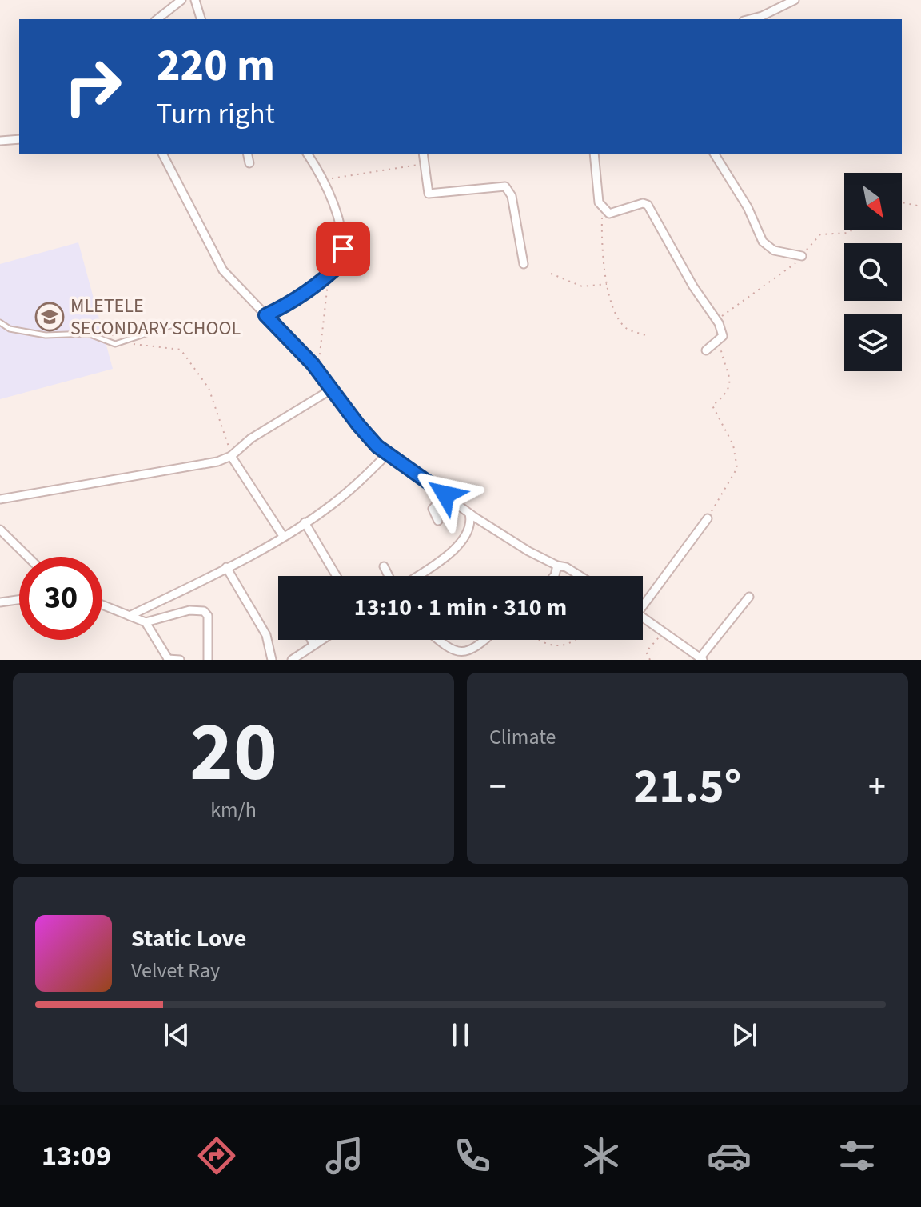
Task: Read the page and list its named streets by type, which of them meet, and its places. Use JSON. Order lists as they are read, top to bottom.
{
  "places": {
    "school or university": ["MLETELE SECONDARY SCHOOL"]
  },
  "north": "bottom right",
  "page": {
    "turn": ["220 m", "Turn right"],
    "limit": "30",
    "trip": "13:10 · 1 min · 310 m",
    "tile": [
      ["20", "km/h"],
      "Climate"
    ],
    "heat": ["−", "21.5°", "+"],
    "song": ["Static Love", "Velvet Ray"],
    "tabs": "13:09"
  }
}
